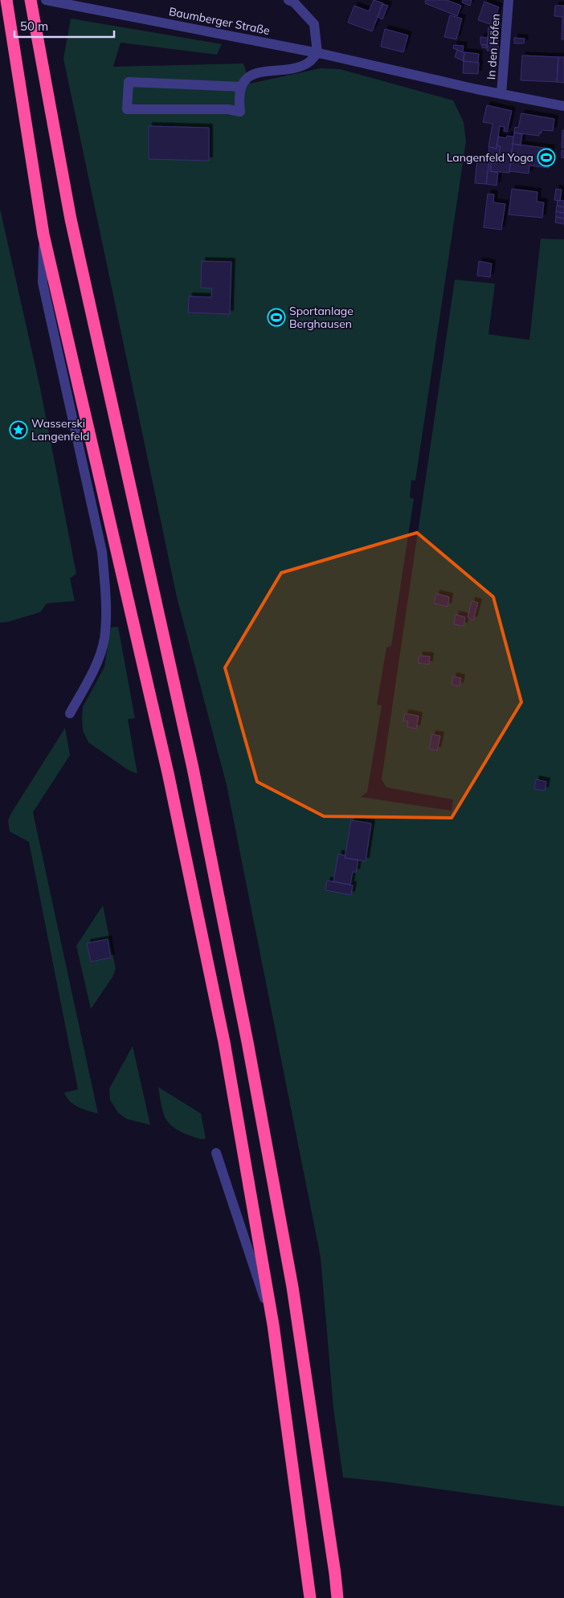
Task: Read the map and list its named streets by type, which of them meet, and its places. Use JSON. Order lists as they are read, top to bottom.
{
  "streets": {
    "street": ["Baumberger Straße", "In den Höfen"]
  },
  "crossings": [
    ["Baumberger Straße", "In den Höfen"]
  ],
  "places": {
    "sports": ["Langenfeld Yoga", "Sportanlage Berghausen"],
    "place": ["Wasserski Langenfeld"]
  },
  "scale_bar": "50 m"
}
